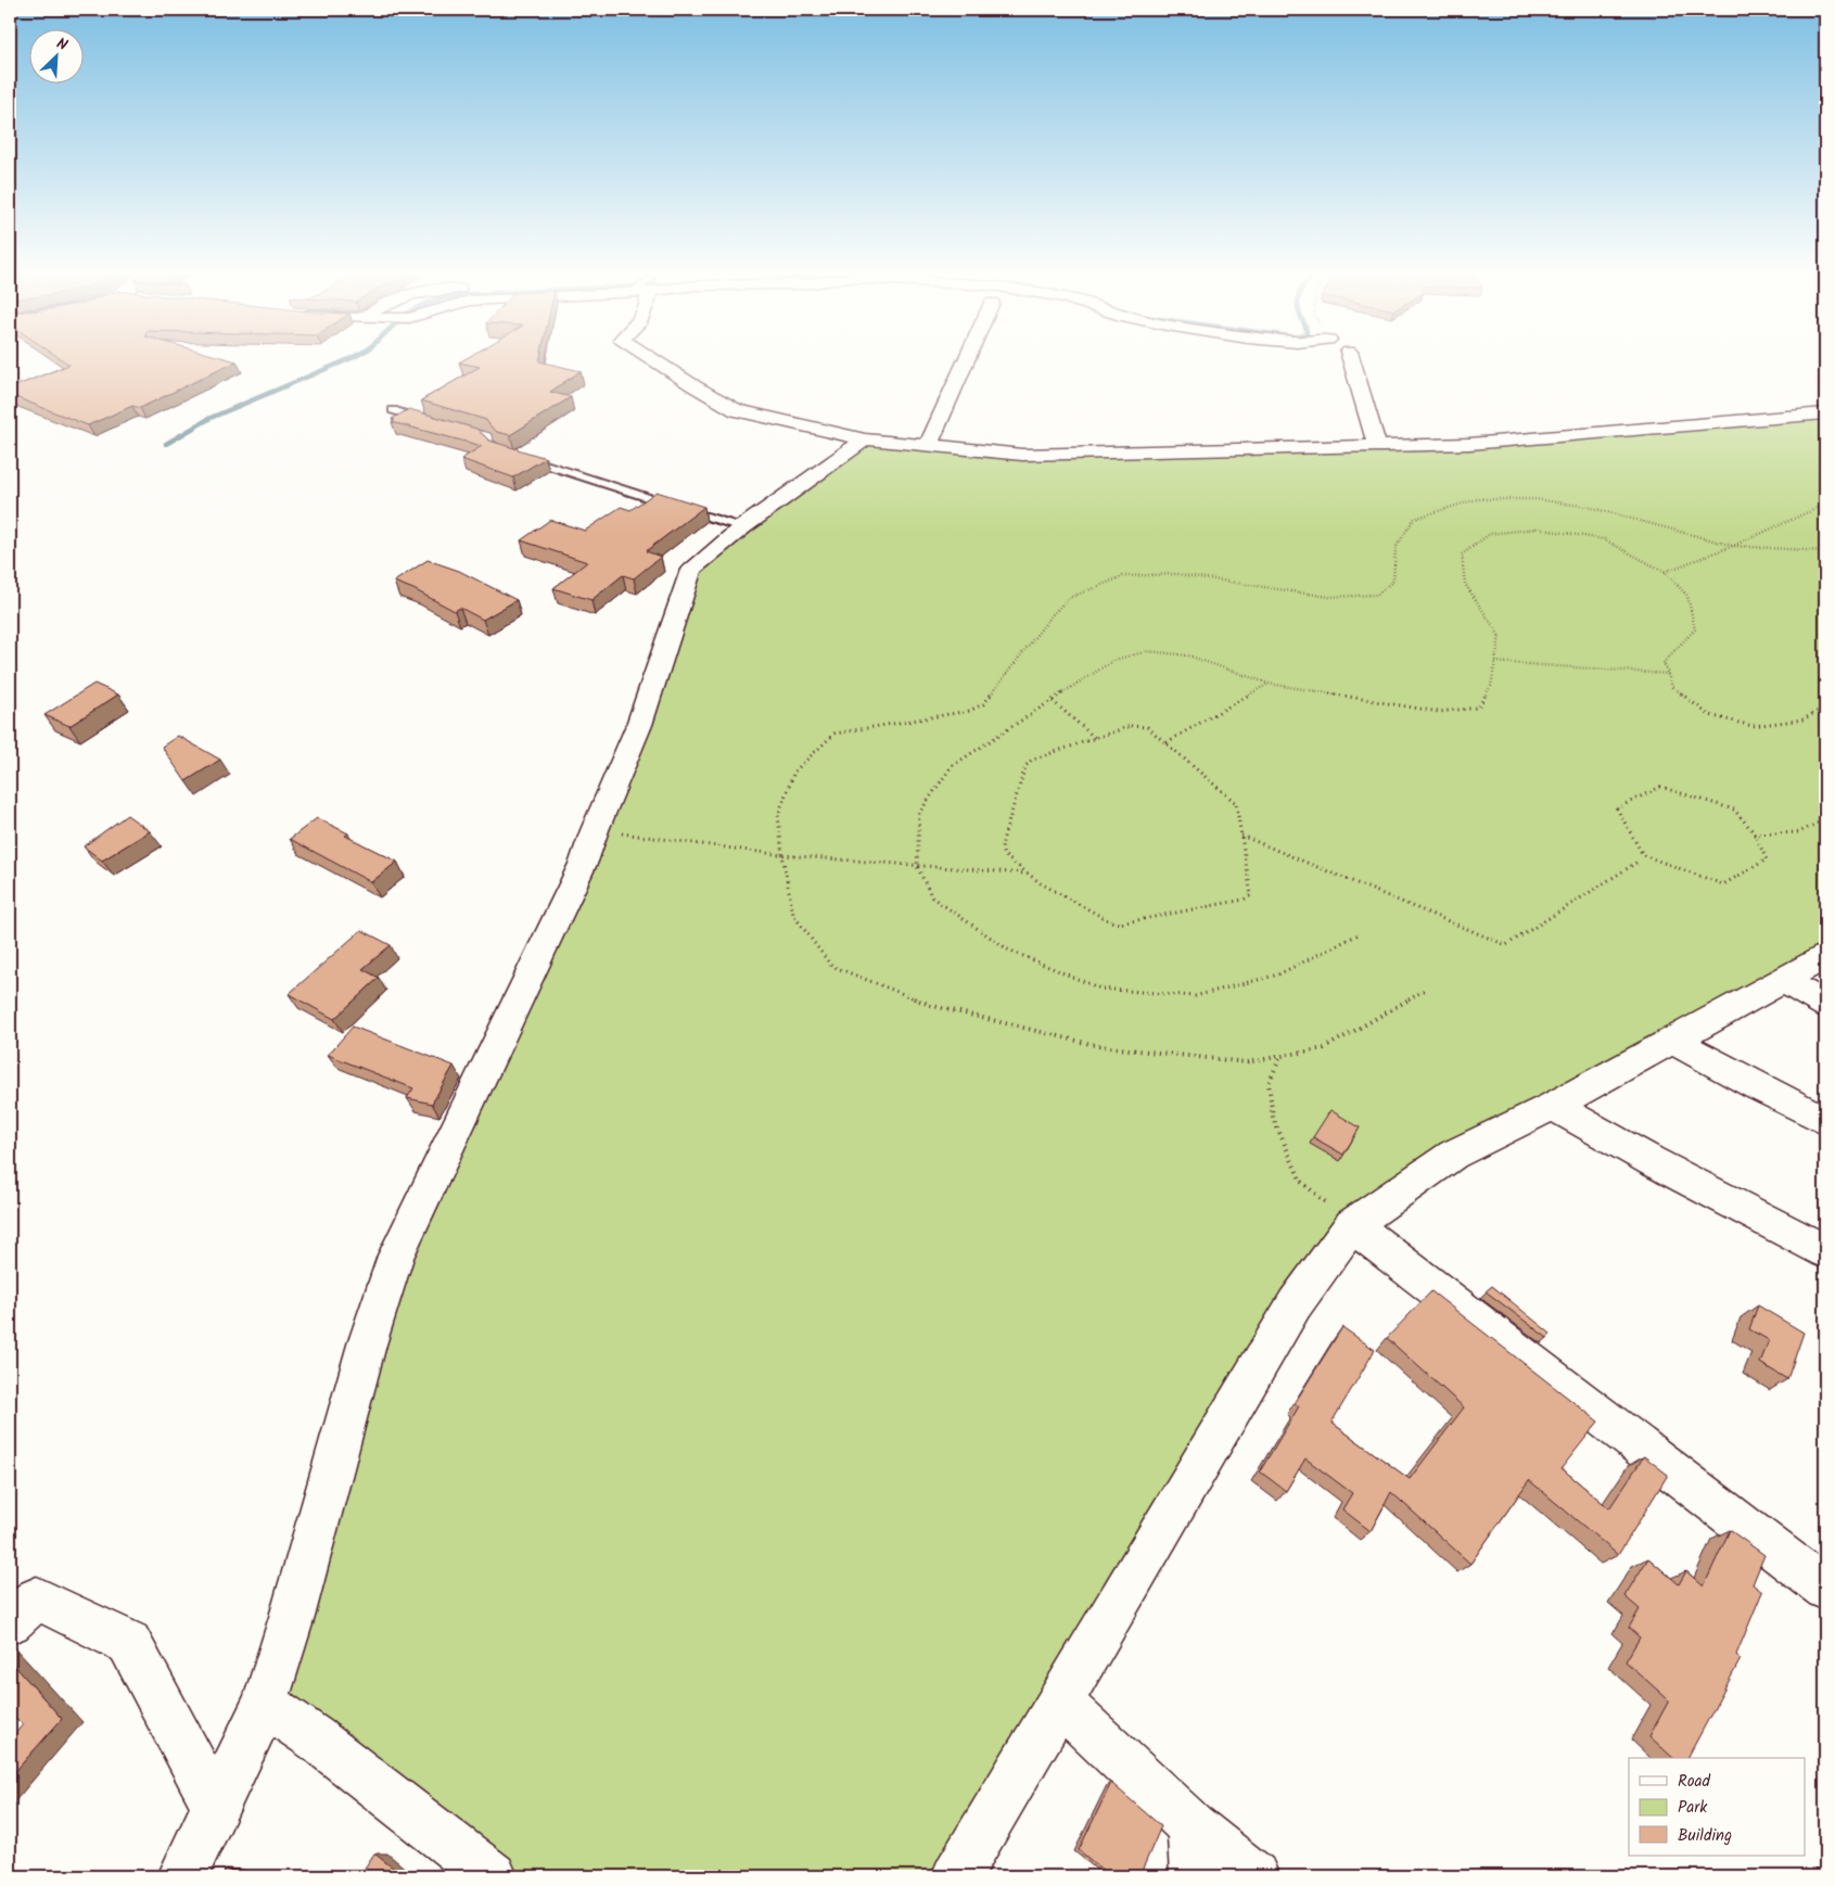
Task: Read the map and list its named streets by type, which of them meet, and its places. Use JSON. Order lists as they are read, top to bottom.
{
  "legend": ["Road", "Park", "Building"],
  "north": "top right"
}
